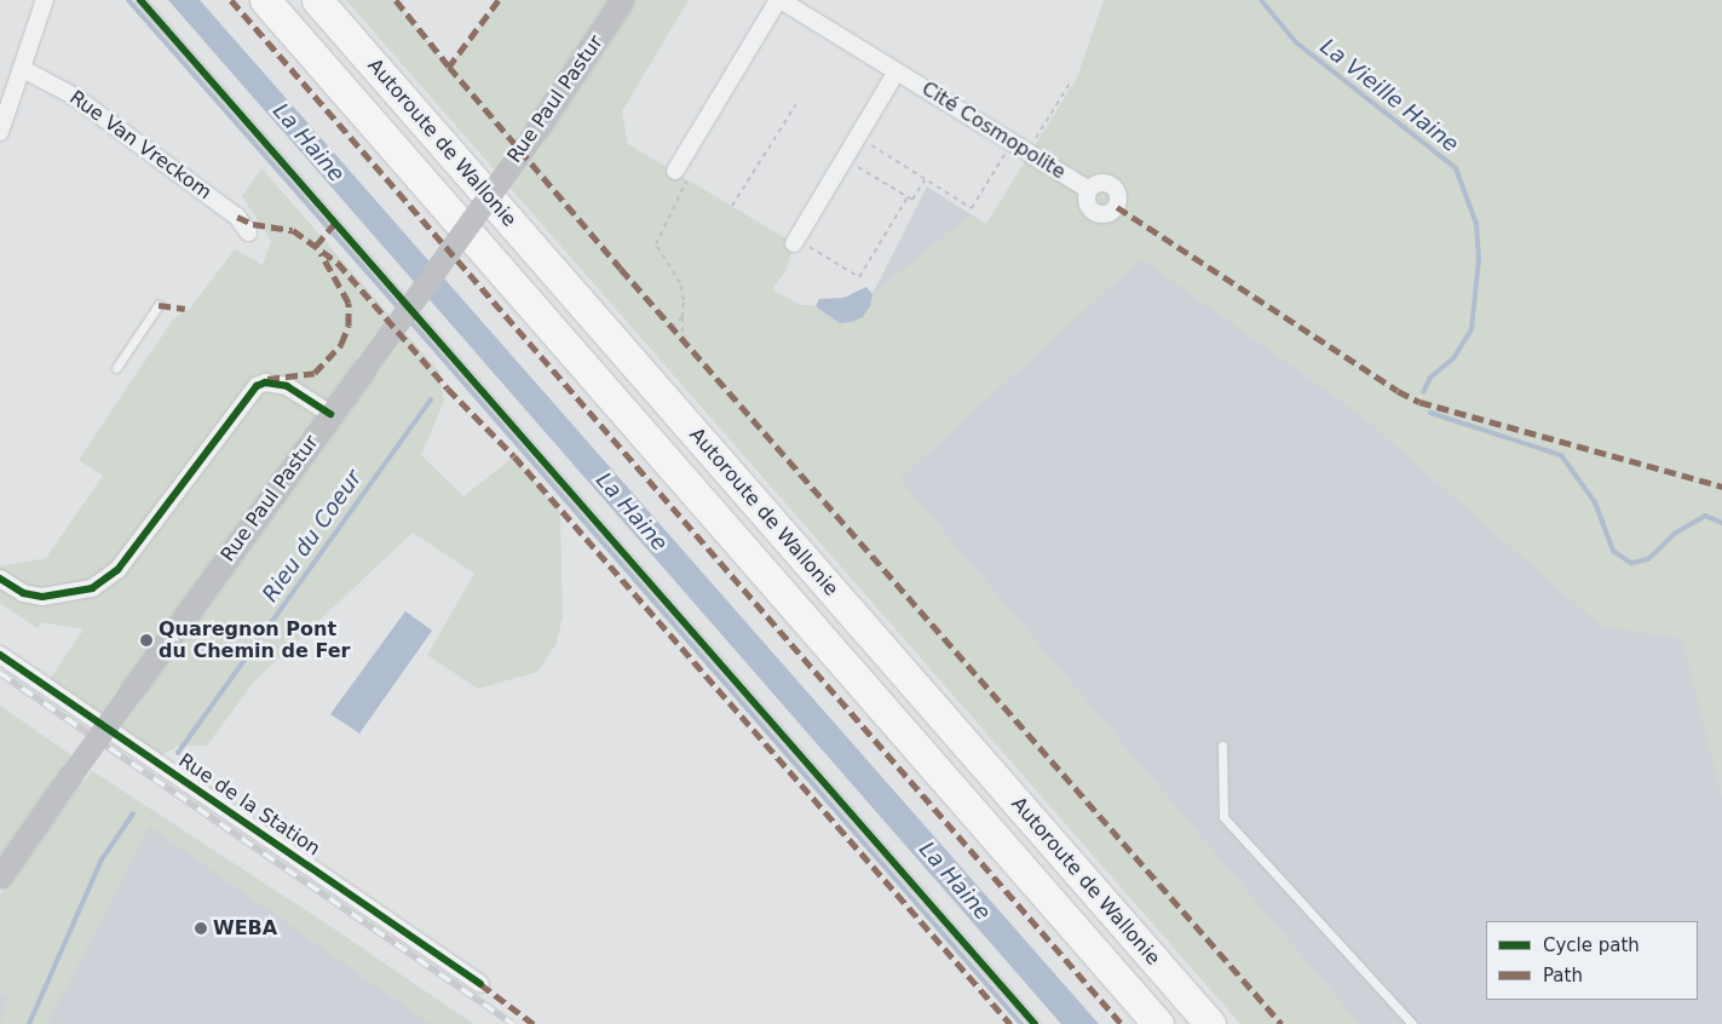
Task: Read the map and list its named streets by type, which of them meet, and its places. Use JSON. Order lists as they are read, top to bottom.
{
  "streets": {
    "highway": ["Autoroute de Wallonie"],
    "main road": ["Rue Paul Pastur"],
    "street": ["Cité Cosmopolite", "Rue Van Vreckom", "Rue de la Station"]
  },
  "water": ["La Vieille Haine", "La Haine", "Rieu du Coeur"],
  "places": ["Quaregnon Pont du Chemin de Fer", "WEBA"],
  "legend": ["Cycle path", "Path"]
}
